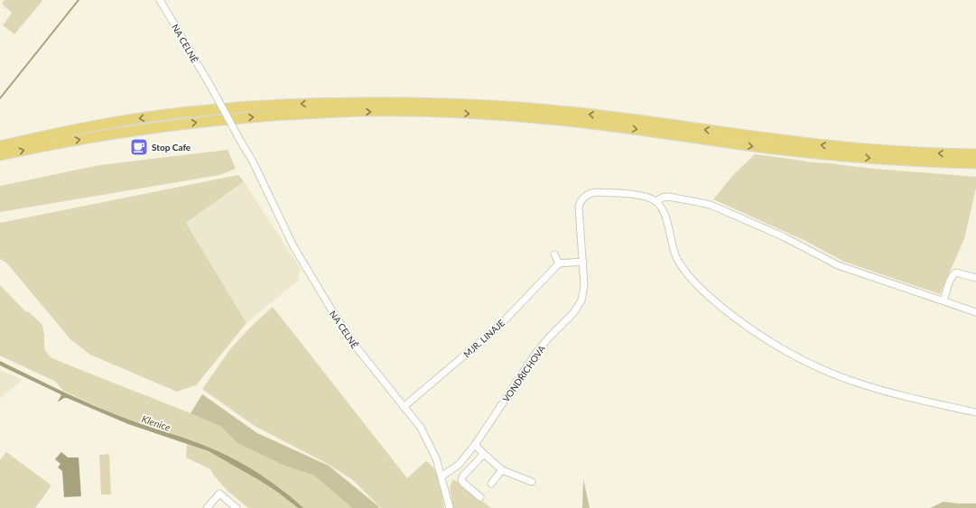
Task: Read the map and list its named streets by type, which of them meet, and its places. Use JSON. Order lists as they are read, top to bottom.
{
  "streets": {
    "street": ["NA CELNĚ", "MJR. LINAJE", "VONDŘICHOVA"]
  },
  "crossings": [
    ["NA CELNĚ", "MJR. LINAJE"],
    ["NA CELNĚ", "VONDŘICHOVA"]
  ],
  "water": ["Klenice"],
  "places": {
    "cafe": ["Stop Cafe"]
  }
}
